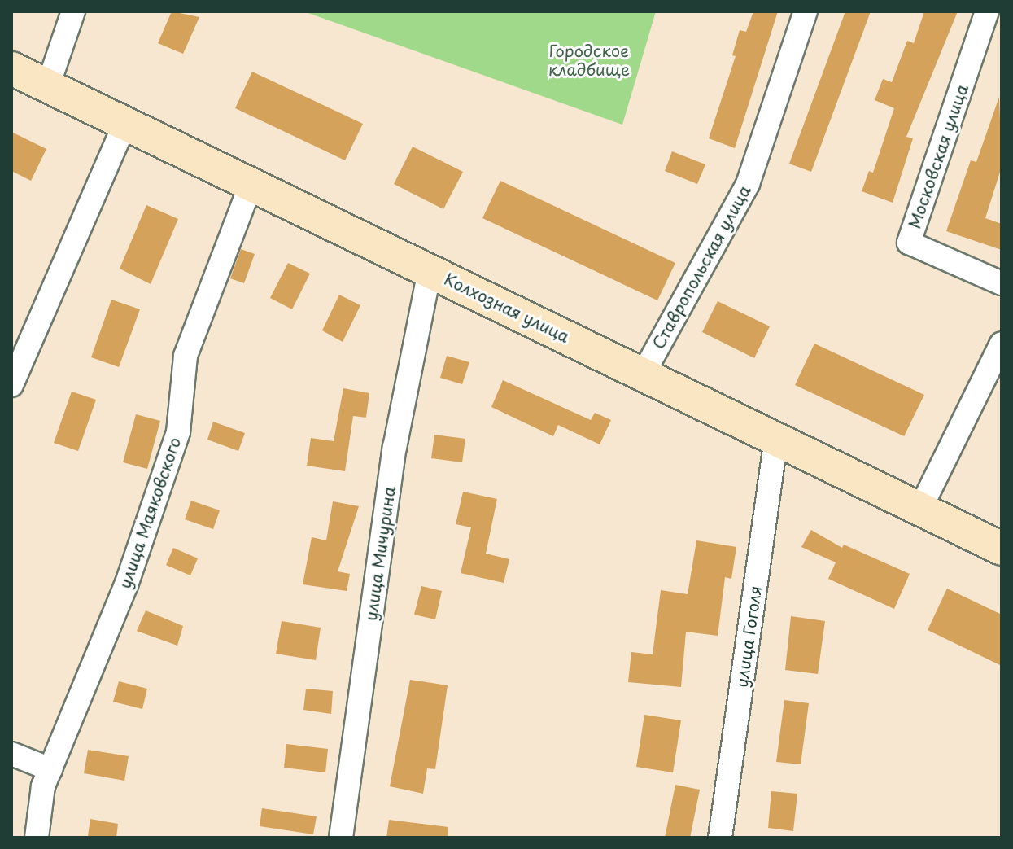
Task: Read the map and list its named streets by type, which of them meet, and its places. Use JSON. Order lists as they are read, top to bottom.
{
  "streets": {
    "main road": ["Колхозная улица"],
    "street": [
      "Московская улица",
      "Ставропольская улица",
      "улица Маяковского",
      "улица Мичурина",
      "улица Гоголя"
    ]
  },
  "crossings": [
    ["Ставропольская улица", "Колхозная улица"],
    ["Колхозная улица", "улица Маяковского"],
    ["Колхозная улица", "улица Мичурина"],
    ["Колхозная улица", "улица Гоголя"]
  ],
  "parks": ["Городское кладбище"]
}
